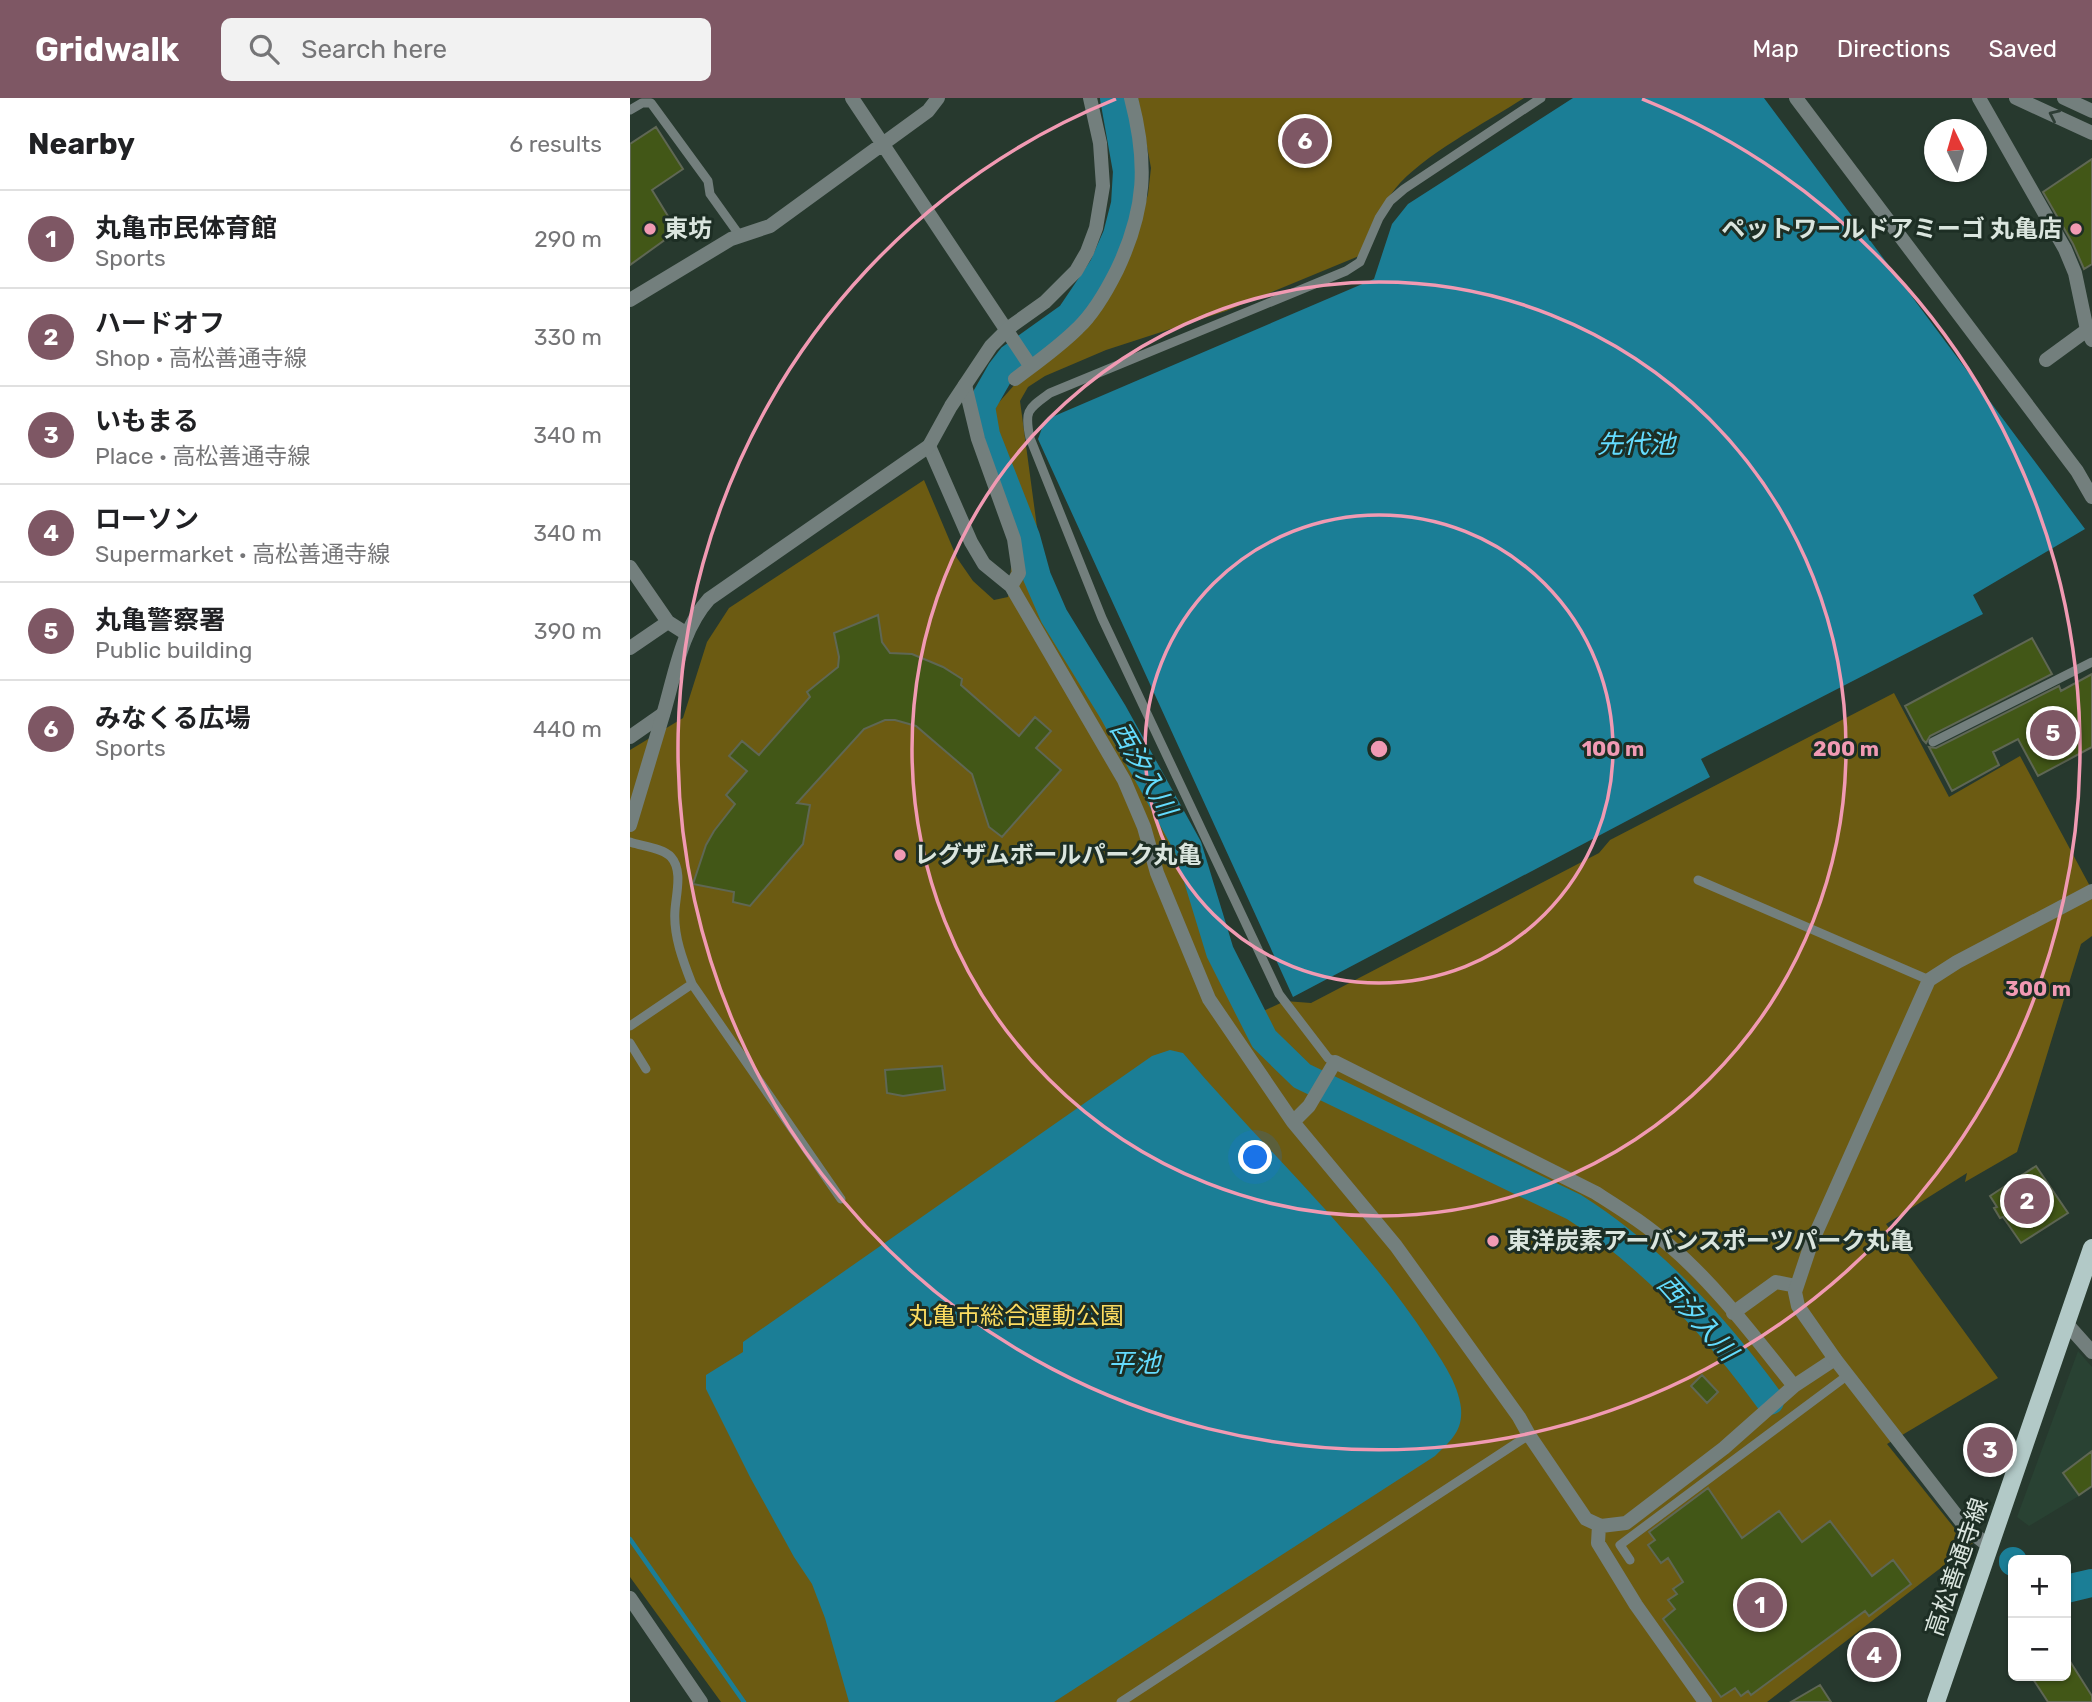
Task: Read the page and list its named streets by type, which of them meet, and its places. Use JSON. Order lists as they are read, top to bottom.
{
  "streets": {
    "main road": ["高松善通寺線"]
  },
  "water": ["先代池", "西汐入川", "平池"],
  "parks": ["丸亀市総合運動公園"],
  "places": [
    "東坊",
    "ペットワールドアミーゴ 丸亀店",
    "レグザムボールパーク丸亀",
    "東洋炭素アーバンスポーツパーク丸亀"
  ],
  "north": "top",
  "page": {
    "header": "Gridwalk",
    "search": "Search here",
    "nav": ["Map", "Directions", "Saved"],
    "heading": ["Nearby", "6 results"],
    "pins": [
      "6",
      "5",
      "2",
      "3",
      "1",
      "4"
    ],
    "list": [
      {
        "mark": "1",
        "name": "丸亀市民体育館",
        "note": "Sports",
        "value": "290 m"
      },
      {
        "mark": "2",
        "name": "ハードオフ",
        "note": "Shop · 高松善通寺線",
        "value": "330 m"
      },
      {
        "mark": "3",
        "name": "いもまる",
        "note": "Place · 高松善通寺線",
        "value": "340 m"
      },
      {
        "mark": "4",
        "name": "ローソン",
        "note": "Supermarket · 高松善通寺線",
        "value": "340 m"
      },
      {
        "mark": "5",
        "name": "丸亀警察署",
        "note": "Public building",
        "value": "390 m"
      },
      {
        "mark": "6",
        "name": "みなくる広場",
        "note": "Sports",
        "value": "440 m"
      }
    ],
    "map_buttons": ["+", "−"]
  },
  "rings": ["100 m", "200 m", "300 m"]
}
